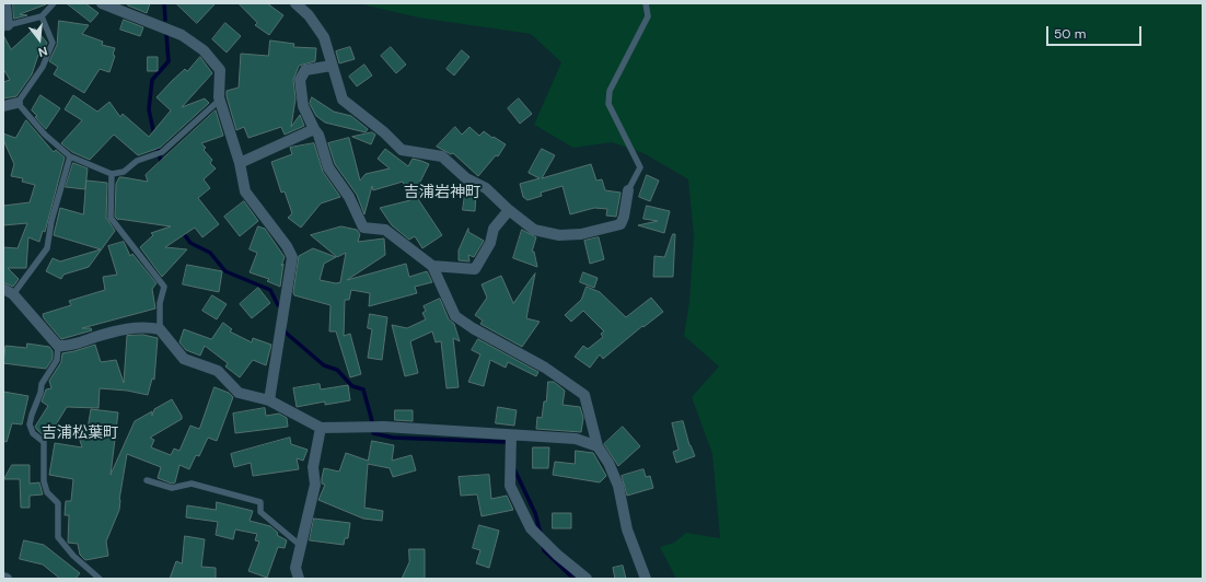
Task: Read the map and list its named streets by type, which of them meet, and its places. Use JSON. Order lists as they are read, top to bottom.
{
  "districts": ["吉浦岩神町", "吉浦松葉町"],
  "scale_bar": "50 m",
  "north": "bottom"
}
